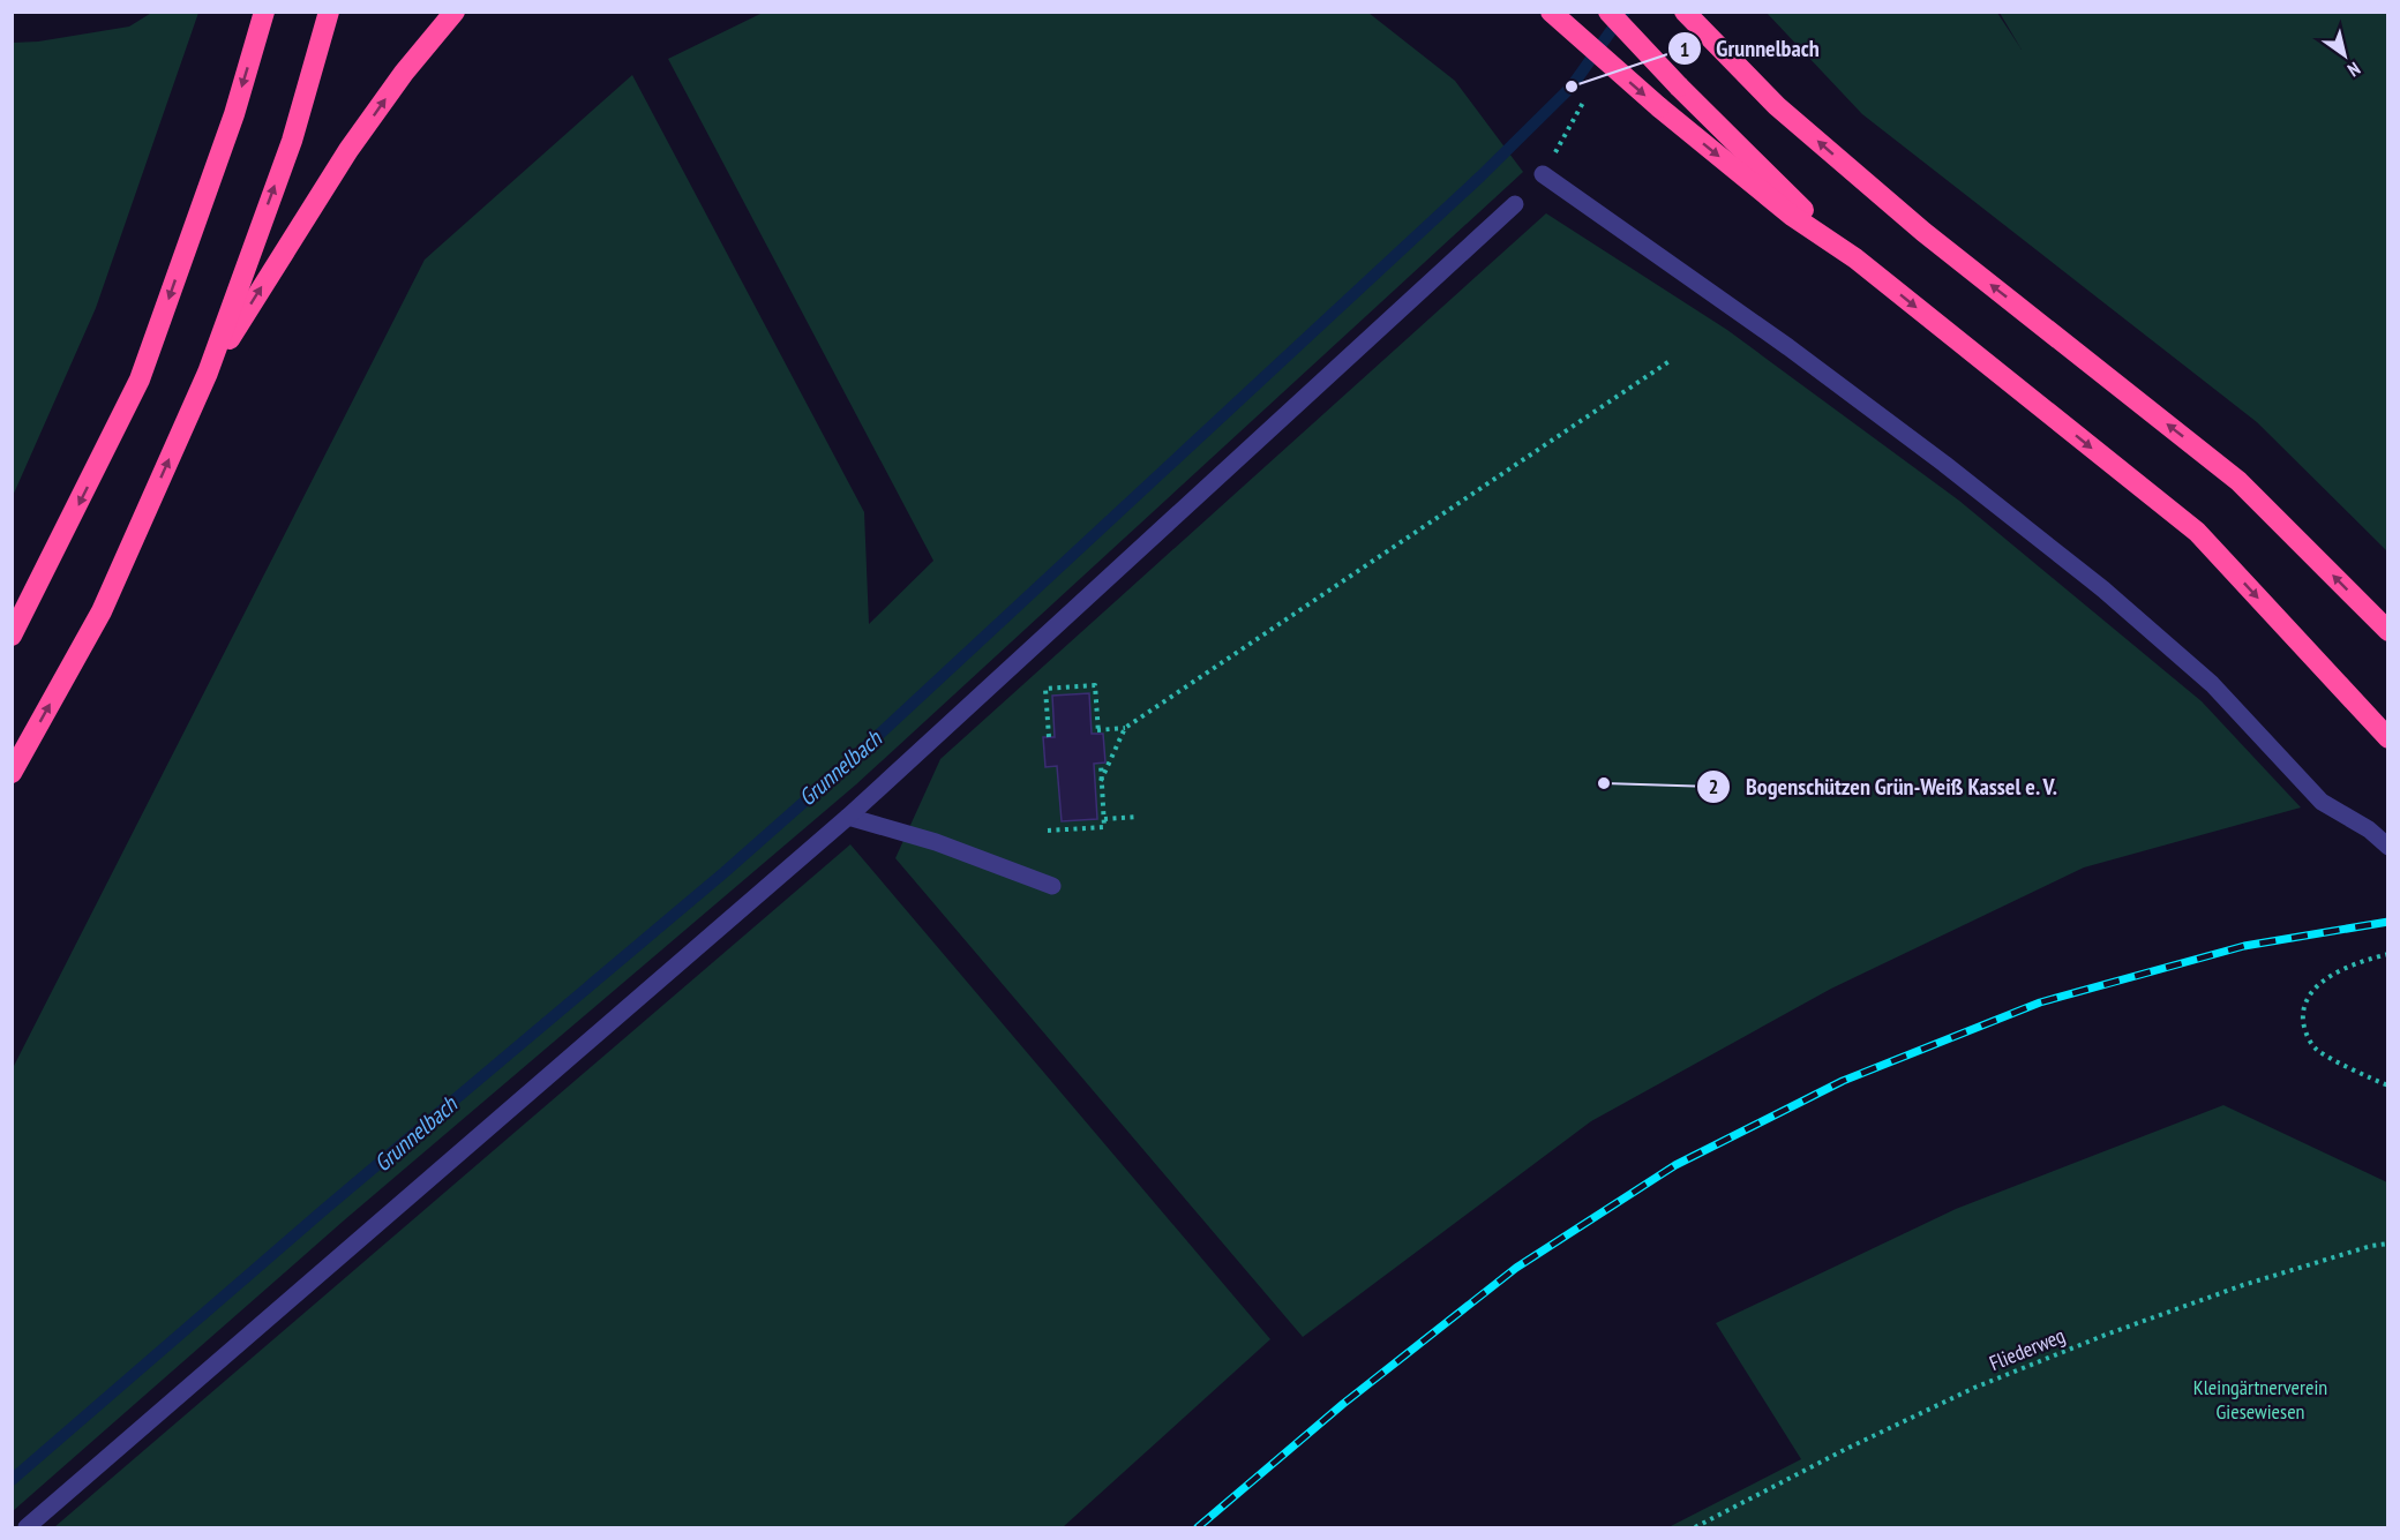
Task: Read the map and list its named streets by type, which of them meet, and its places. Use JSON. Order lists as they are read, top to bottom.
{
  "streets": {
    "path": ["Fliederweg"]
  },
  "water": ["Grunnelbach"],
  "parks": ["Kleingärtnerverein Giesewiesen"],
  "places": ["Grunnelbach", "Bogenschützen Grün-Weiß Kassel e. V."],
  "north": "bottom right"
}
